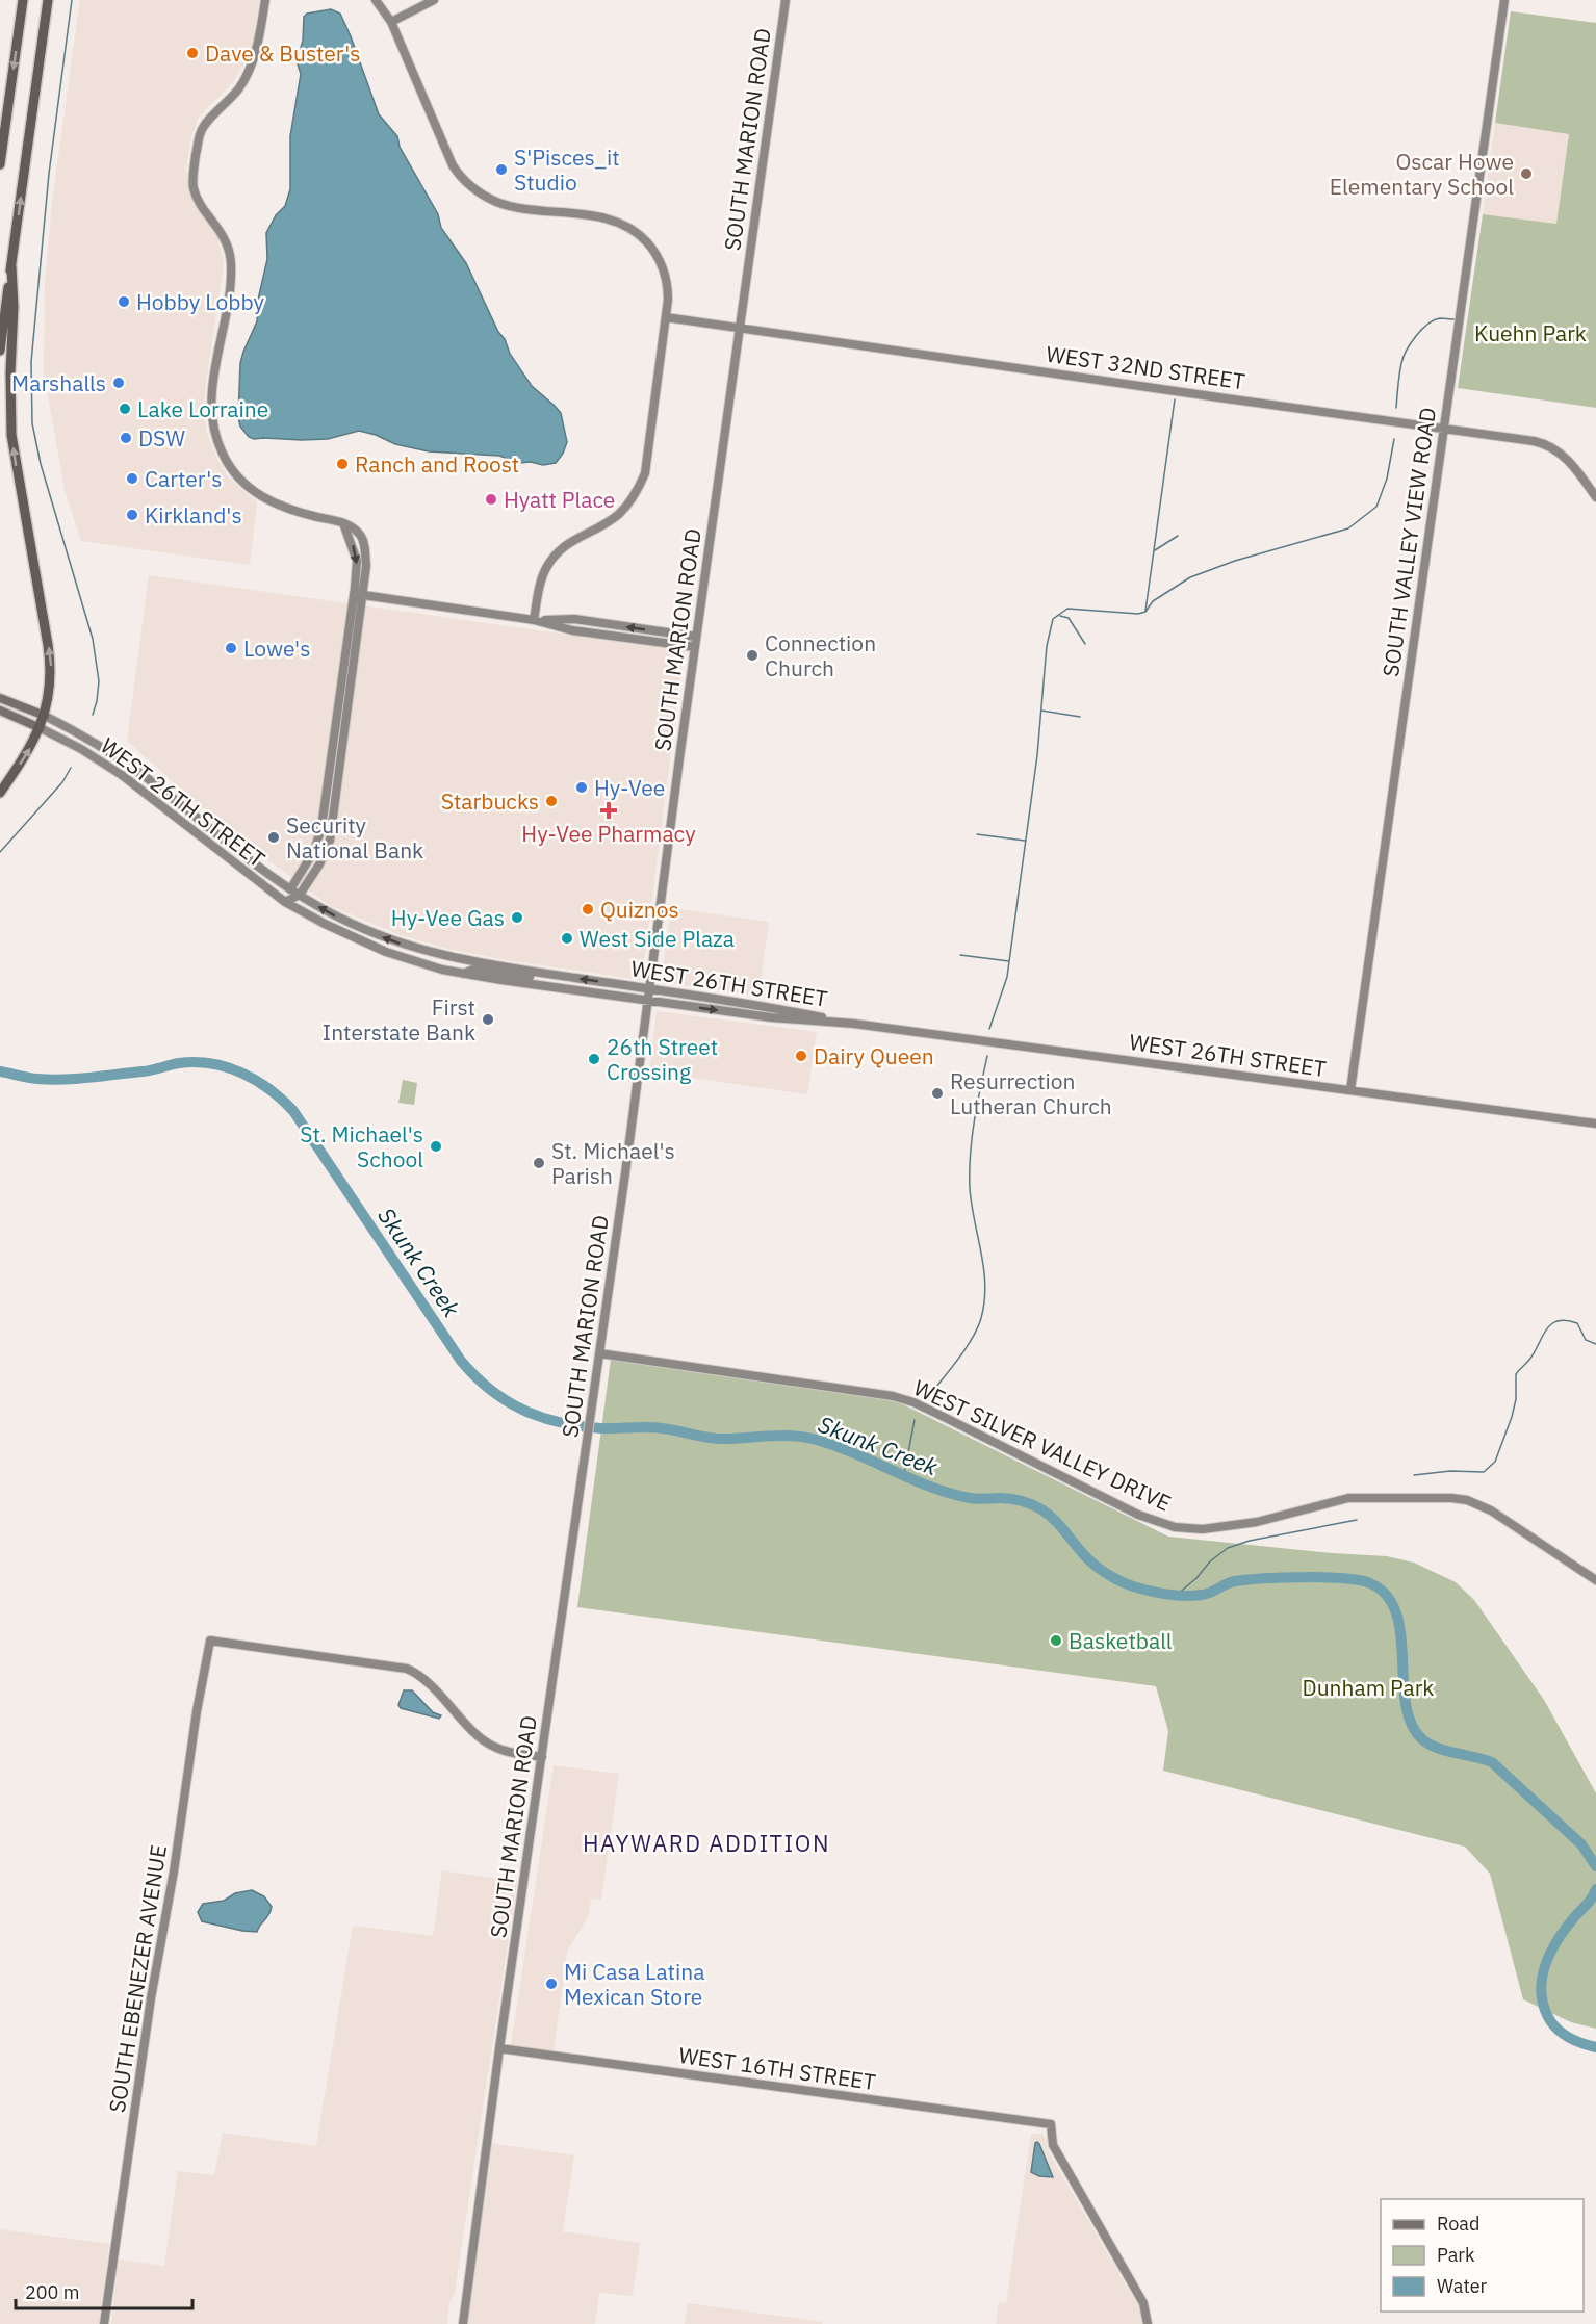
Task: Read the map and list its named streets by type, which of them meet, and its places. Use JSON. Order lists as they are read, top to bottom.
{
  "streets": {
    "main road": ["WEST 26TH STREET"],
    "street": [
      "SOUTH MARION ROAD",
      "WEST 32ND STREET",
      "SOUTH VALLEY VIEW ROAD",
      "WEST SILVER VALLEY DRIVE",
      "SOUTH EBENEZER AVENUE",
      "WEST 16TH STREET"
    ]
  },
  "crossings": [
    ["SOUTH MARION ROAD", "WEST 32ND STREET"],
    ["SOUTH MARION ROAD", "WEST 26TH STREET"],
    ["SOUTH MARION ROAD", "WEST SILVER VALLEY DRIVE"],
    ["SOUTH MARION ROAD", "SOUTH EBENEZER AVENUE"],
    ["SOUTH MARION ROAD", "WEST 16TH STREET"],
    ["WEST 32ND STREET", "SOUTH VALLEY VIEW ROAD"],
    ["SOUTH VALLEY VIEW ROAD", "WEST 26TH STREET"]
  ],
  "districts": ["HAYWARD ADDITION"],
  "water": ["Skunk Creek"],
  "parks": ["Kuehn Park", "Dunham Park"],
  "places": {
    "other": [
      "Dave & Buster's",
      "S'Pisces_it Studio",
      "Oscar Howe Elementary School",
      "Hobby Lobby",
      "Marshalls",
      "Lake Lorraine",
      "DSW",
      "Ranch and Roost",
      "Carter's",
      "Hyatt Place",
      "Kirkland's",
      "Lowe's",
      "Connection Church",
      "Hy-Vee",
      "Starbucks",
      "Security National Bank",
      "Quiznos",
      "Hy-Vee Gas",
      "West Side Plaza",
      "First Interstate Bank",
      "Dairy Queen",
      "26th Street Crossing",
      "Resurrection Lutheran Church",
      "St. Michael's School",
      "St. Michael's Parish",
      "Basketball",
      "Mi Casa Latina Mexican Store"
    ],
    "health": ["Hy-Vee Pharmacy"]
  },
  "legend": ["Road", "Park", "Water"],
  "scale_bar": "200 m"
}
